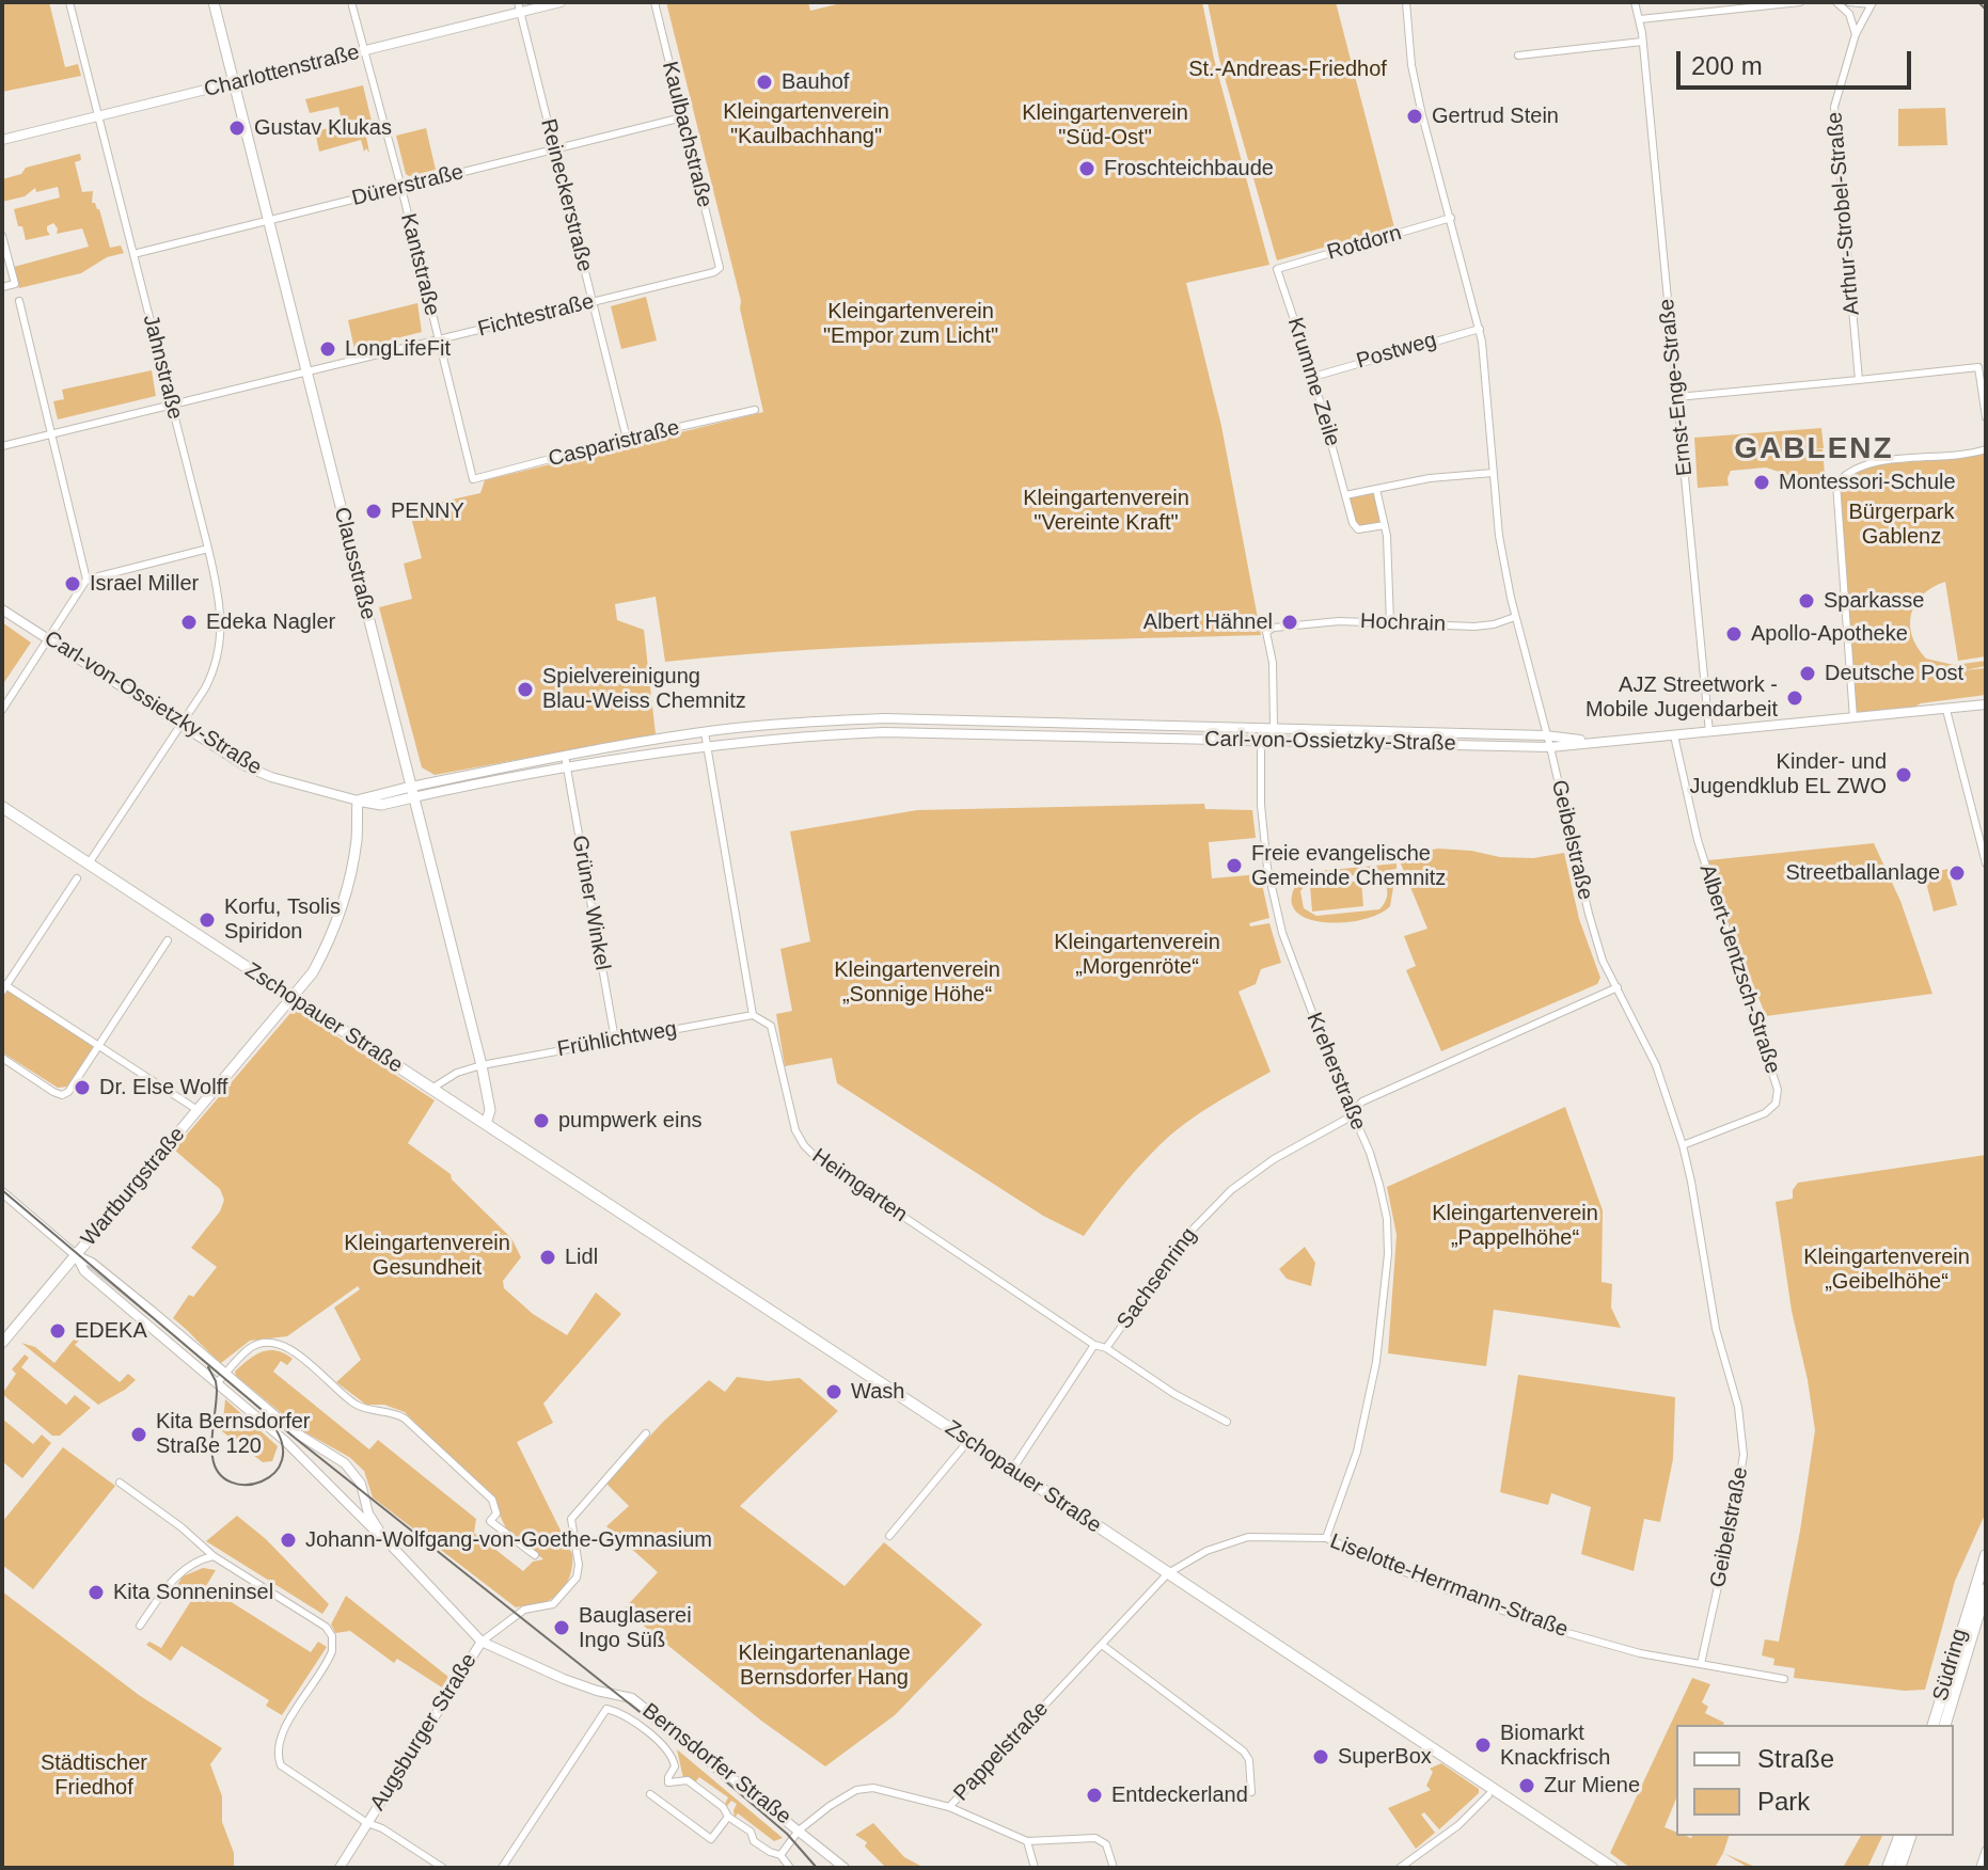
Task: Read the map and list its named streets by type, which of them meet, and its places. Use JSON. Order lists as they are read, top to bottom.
{
  "streets": {
    "main road": [
      "Clausstraße",
      "Carl-von-Ossietzky-Straße",
      "Zschopauer Straße",
      "Wartburgstraße",
      "Südring"
    ],
    "street": [
      "Charlottenstraße",
      "Kaulbachstraße",
      "Dürerstraße",
      "Reineckerstraße",
      "Arthur-Strobel-Straße",
      "Rotdorn",
      "Kantstraße",
      "Fichtestraße",
      "Postweg",
      "Jahnstraße",
      "Krumme Zeile",
      "Ernst-Enge-Straße",
      "Casparistraße",
      "Hochrain",
      "Geibelstraße",
      "Grüner Winkel",
      "Albert-Jentzsch-Straße",
      "Frühlichtweg",
      "Kreherstraße",
      "Heimgarten",
      "Sachsenring",
      "Liselotte-Herrmann-Straße",
      "Augsburger Straße",
      "Pappelstraße",
      "Bernsdorfer Straße"
    ]
  },
  "crossings": [
    ["Charlottenstraße", "Reineckerstraße"],
    ["Charlottenstraße", "Kantstraße"],
    ["Charlottenstraße", "Jahnstraße"],
    ["Charlottenstraße", "Clausstraße"],
    ["Kaulbachstraße", "Dürerstraße"],
    ["Kaulbachstraße", "Fichtestraße"],
    ["Dürerstraße", "Reineckerstraße"],
    ["Dürerstraße", "Kantstraße"],
    ["Dürerstraße", "Jahnstraße"],
    ["Dürerstraße", "Clausstraße"],
    ["Reineckerstraße", "Fichtestraße"],
    ["Reineckerstraße", "Casparistraße"],
    ["Rotdorn", "Krumme Zeile"],
    ["Rotdorn", "Geibelstraße"],
    ["Kantstraße", "Fichtestraße"],
    ["Kantstraße", "Casparistraße"],
    ["Fichtestraße", "Jahnstraße"],
    ["Fichtestraße", "Clausstraße"],
    ["Postweg", "Krumme Zeile"],
    ["Postweg", "Geibelstraße"],
    ["Jahnstraße", "Carl-von-Ossietzky-Straße"],
    ["Jahnstraße", "Zschopauer Straße"],
    ["Ernst-Enge-Straße", "Carl-von-Ossietzky-Straße"],
    ["Clausstraße", "Carl-von-Ossietzky-Straße"],
    ["Clausstraße", "Zschopauer Straße"],
    ["Clausstraße", "Frühlichtweg"],
    ["Hochrain", "Carl-von-Ossietzky-Straße"],
    ["Hochrain", "Geibelstraße"],
    ["Carl-von-Ossietzky-Straße", "Geibelstraße"],
    ["Carl-von-Ossietzky-Straße", "Grüner Winkel"],
    ["Carl-von-Ossietzky-Straße", "Albert-Jentzsch-Straße"],
    ["Carl-von-Ossietzky-Straße", "Kreherstraße"],
    ["Carl-von-Ossietzky-Straße", "Wartburgstraße"],
    ["Geibelstraße", "Albert-Jentzsch-Straße"],
    ["Geibelstraße", "Sachsenring"],
    ["Geibelstraße", "Liselotte-Herrmann-Straße"],
    ["Grüner Winkel", "Frühlichtweg"],
    ["Zschopauer Straße", "Wartburgstraße"],
    ["Zschopauer Straße", "Sachsenring"],
    ["Zschopauer Straße", "Liselotte-Herrmann-Straße"],
    ["Zschopauer Straße", "Pappelstraße"],
    ["Frühlichtweg", "Heimgarten"],
    ["Kreherstraße", "Sachsenring"],
    ["Kreherstraße", "Liselotte-Herrmann-Straße"],
    ["Heimgarten", "Sachsenring"],
    ["Wartburgstraße", "Bernsdorfer Straße"],
    ["Liselotte-Herrmann-Straße", "Pappelstraße"],
    ["Augsburger Straße", "Bernsdorfer Straße"],
    ["Pappelstraße", "Bernsdorfer Straße"]
  ],
  "districts": ["GABLENZ"],
  "parks": [
    "St.-Andreas-Friedhof",
    "Kleingartenverein \"Kaulbachhang\"",
    "Kleingartenverein \"Süd-Ost\"",
    "Kleingartenverein \"Empor zum Licht\"",
    "Kleingartenverein \"Vereinte Kraft\"",
    "Bürgerpark Gablenz",
    "Kleingartenverein „Morgenröte“",
    "Kleingartenverein „Sonnige Höhe“",
    "Kleingartenverein „Pappelhöhe“",
    "Kleingartenverein Gesundheit",
    "Kleingartenverein „Geibelhöhe“",
    "Kleingartenanlage Bernsdorfer Hang",
    "Städtischer Friedhof"
  ],
  "places": [
    "Bauhof",
    "Gertrud Stein",
    "Gustav Klukas",
    "Froschteichbaude",
    "LongLifeFit",
    "Montessori-Schule",
    "PENNY",
    "Israel Miller",
    "Sparkasse",
    "Edeka Nagler",
    "Albert Hähnel",
    "Apollo-Apotheke",
    "Deutsche Post",
    "Spielvereinigung Blau-Weiss Chemnitz",
    "AJZ Streetwork - Mobile Jugendarbeit",
    "Kinder- und Jugendklub EL ZWO",
    "Freie evangelische Gemeinde Chemnitz",
    "Streetballanlage",
    "Korfu, Tsolis Spiridon",
    "Dr. Else Wolff",
    "pumpwerk eins",
    "Lidl",
    "EDEKA",
    "Wash",
    "Kita Bernsdorfer Straße 120",
    "Johann-Wolfgang-von-Goethe-Gymnasium",
    "Kita Sonneninsel",
    "Bauglaserei Ingo Süß",
    "Biomarkt Knackfrisch",
    "SuperBox",
    "Zur Miene",
    "Entdeckerland"
  ],
  "legend": ["Straße", "Park"],
  "scale_bar": "200 m"
}
